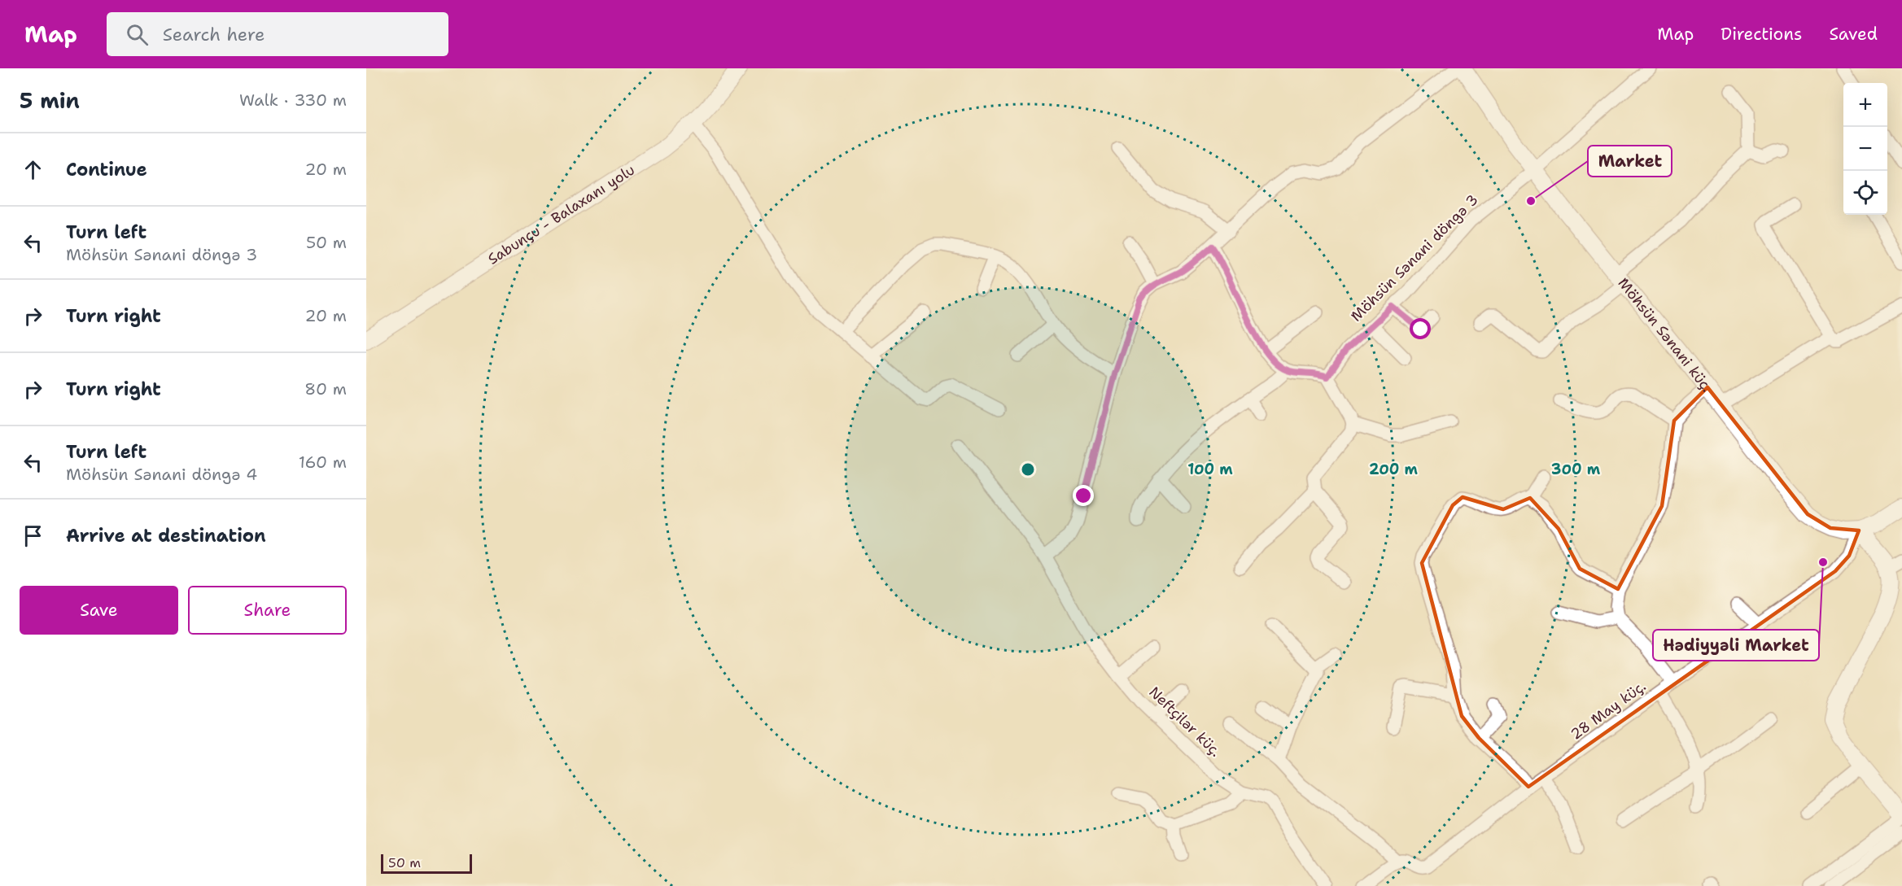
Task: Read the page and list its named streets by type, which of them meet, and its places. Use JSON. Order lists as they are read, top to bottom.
{
  "streets": {
    "street": [
      "Sabunçu - Balaxanı yolu",
      "Möhsün Sənani döngə 3",
      "Möhsün Sənani küç.",
      "28 May küç.",
      "Neftçilər küç."
    ]
  },
  "crossings": [
    ["Möhsün Sənani döngə 3", "Möhsün Sənani küç."],
    ["Möhsün Sənani küç.", "28 May küç."]
  ],
  "places": ["Market", "Hədiyyəli Market"],
  "scale_bar": "50 m",
  "page": {
    "header": "Map",
    "search": "Search here",
    "nav": ["Map", "Directions", "Saved"],
    "heading": ["5 min", "Walk · 330 m"],
    "map_buttons": ["+", "−"],
    "list": [
      ["Continue", "20 m"],
      ["Turn left", "Möhsün Sənani döngə 3", "50 m"],
      ["Turn right", "20 m"],
      ["Turn right", "80 m"],
      ["Turn left", "Möhsün Sənani döngə 4", "160 m"],
      "Arrive at destination"
    ],
    "buttons": ["Save", "Share"],
    "scale": "50 m"
  },
  "rings": ["100 m", "200 m", "300 m"]
}
